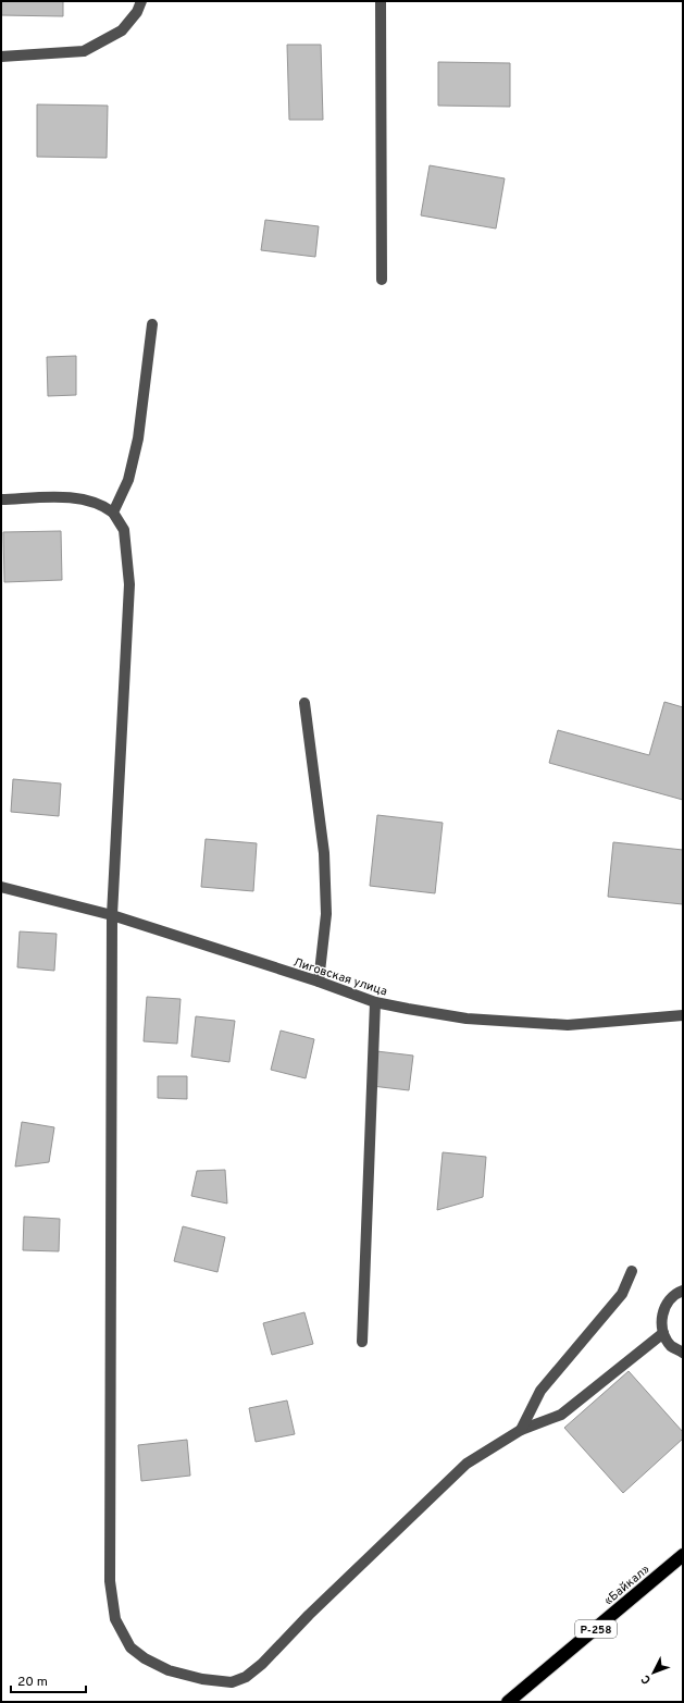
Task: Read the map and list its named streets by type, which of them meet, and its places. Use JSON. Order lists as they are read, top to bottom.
{
  "streets": {
    "highway": ["«Байкал»", "Р-258"],
    "street": ["Лиговская улица"]
  },
  "scale_bar": "20 m",
  "north": "bottom left"
}
